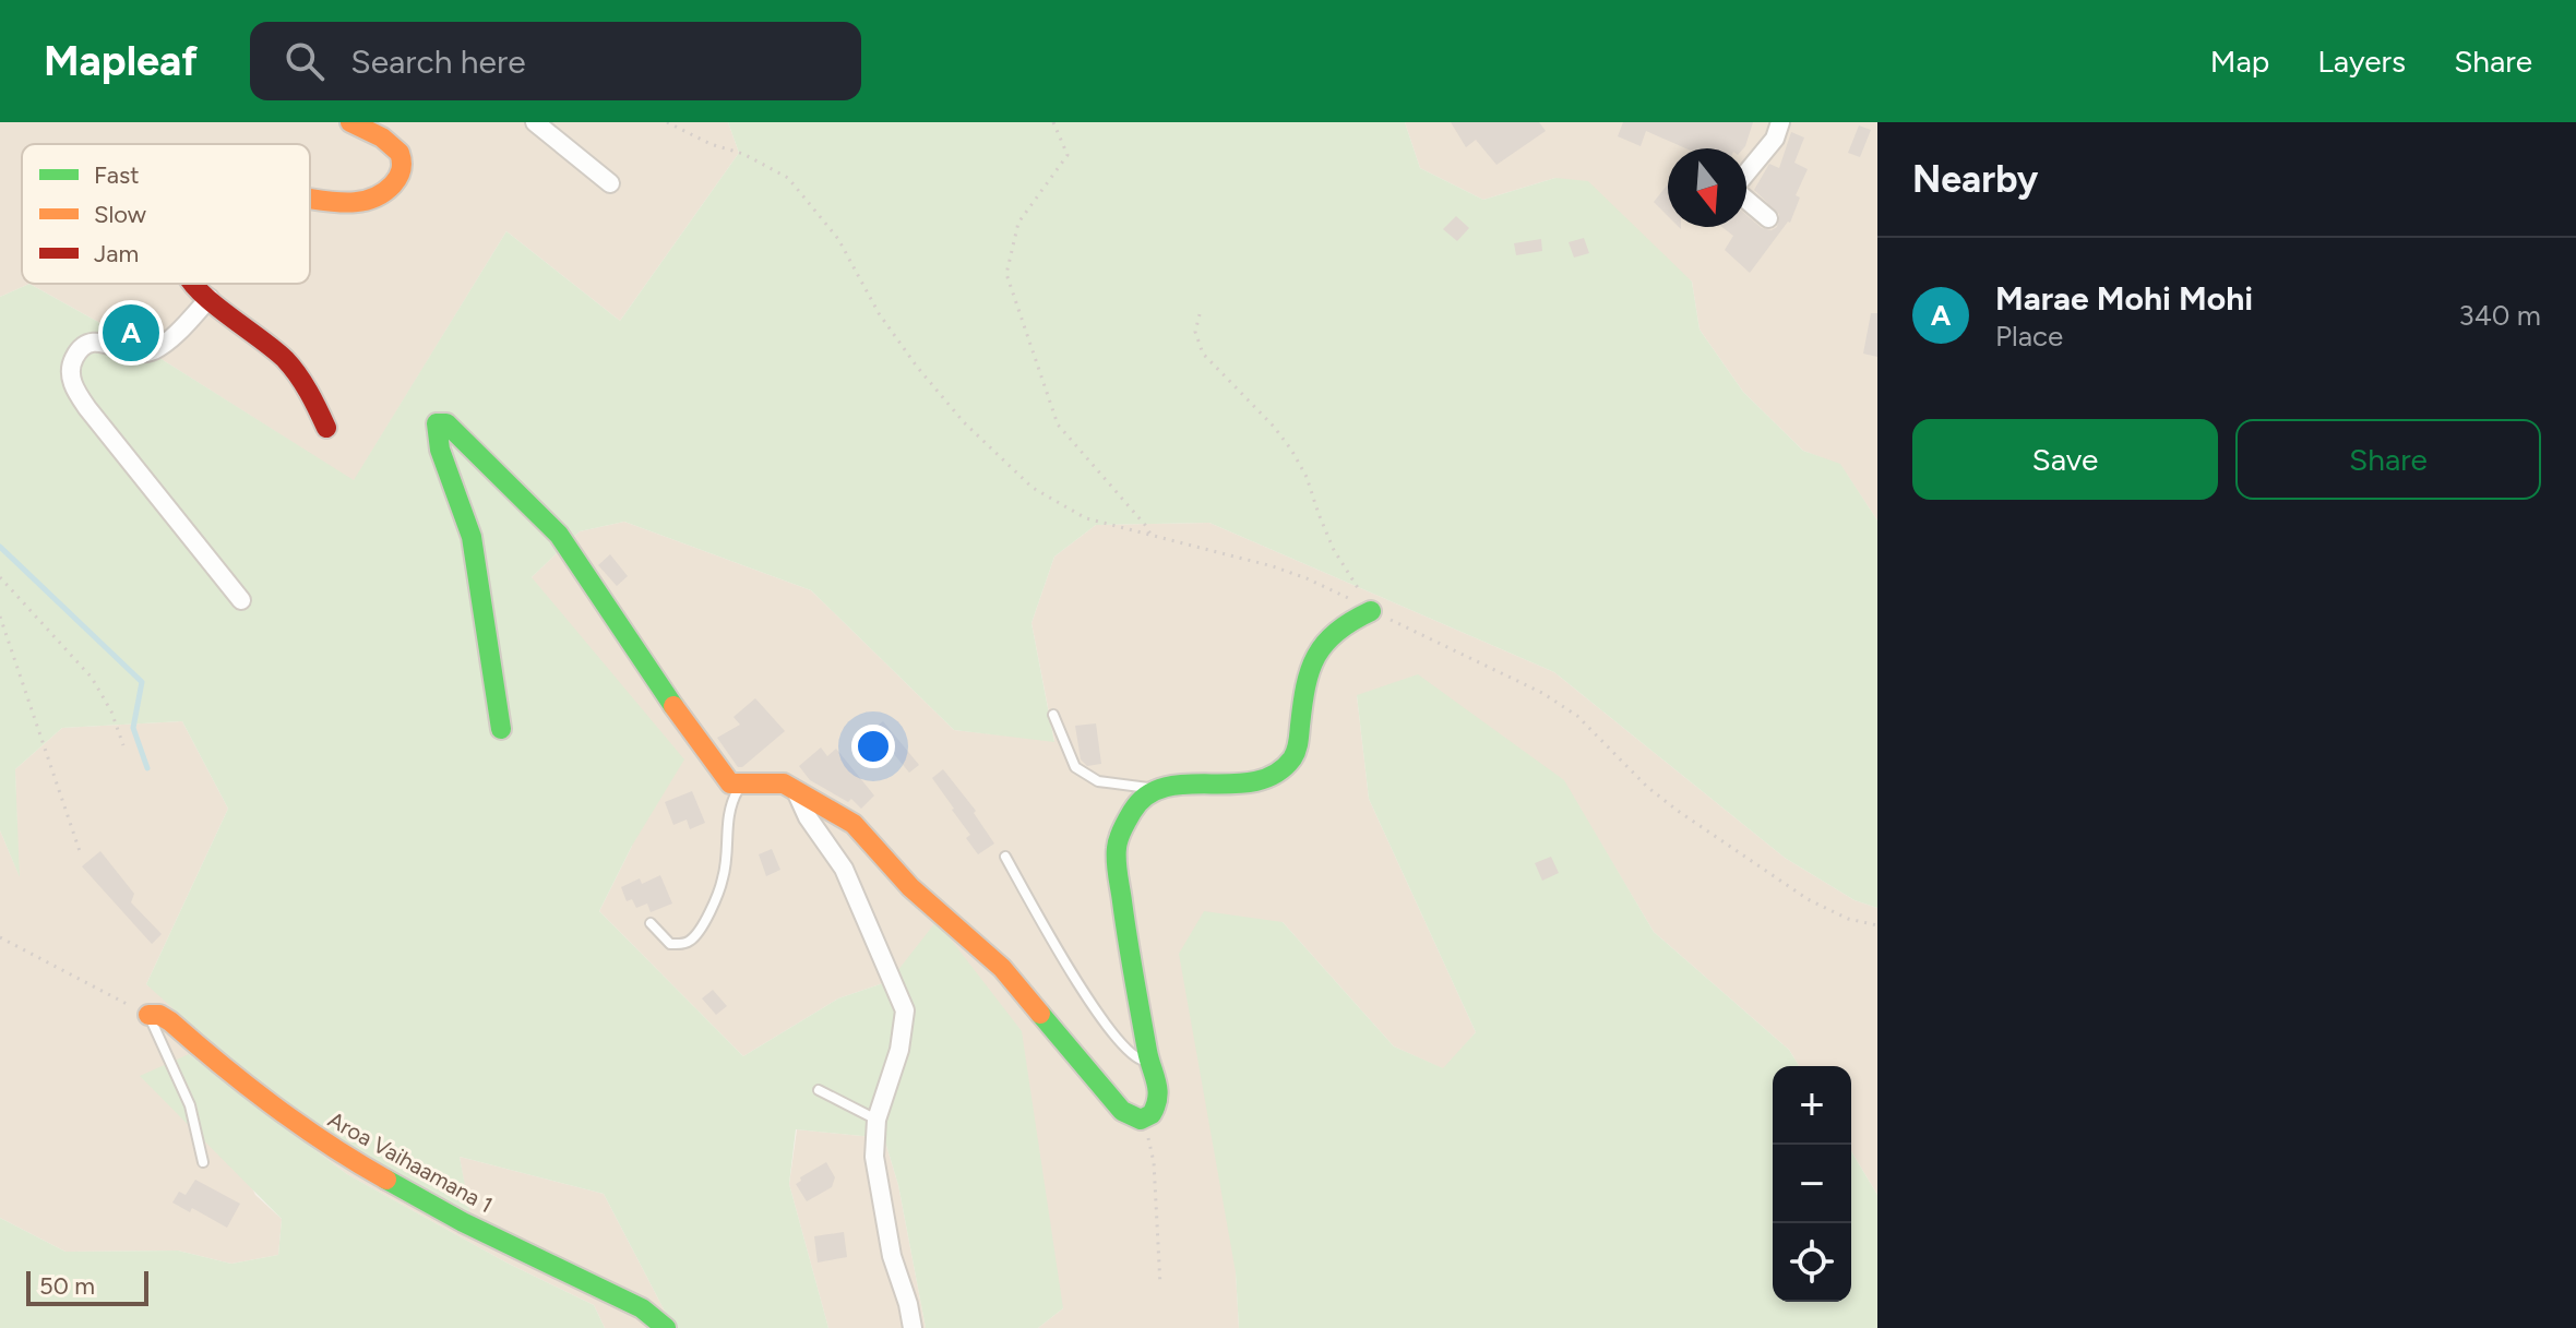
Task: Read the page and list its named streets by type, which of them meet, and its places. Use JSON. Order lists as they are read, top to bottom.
{
  "streets": {
    "street": ["Aroa Vaihaamana 1"]
  },
  "legend": ["Fast", "Slow", "Jam"],
  "scale_bar": "50 m",
  "north": "bottom",
  "page": {
    "header": "Mapleaf",
    "search": "Search here",
    "nav": ["Map", "Layers", "Share"],
    "heading": "Nearby",
    "list": [
      {
        "mark": "A",
        "name": "Marae Mohi Mohi",
        "note": "Place",
        "value": "340 m"
      }
    ],
    "pins": "A",
    "buttons": ["Save", "Share"],
    "map_buttons": ["+", "−"],
    "scale": "50 m"
  }
}
